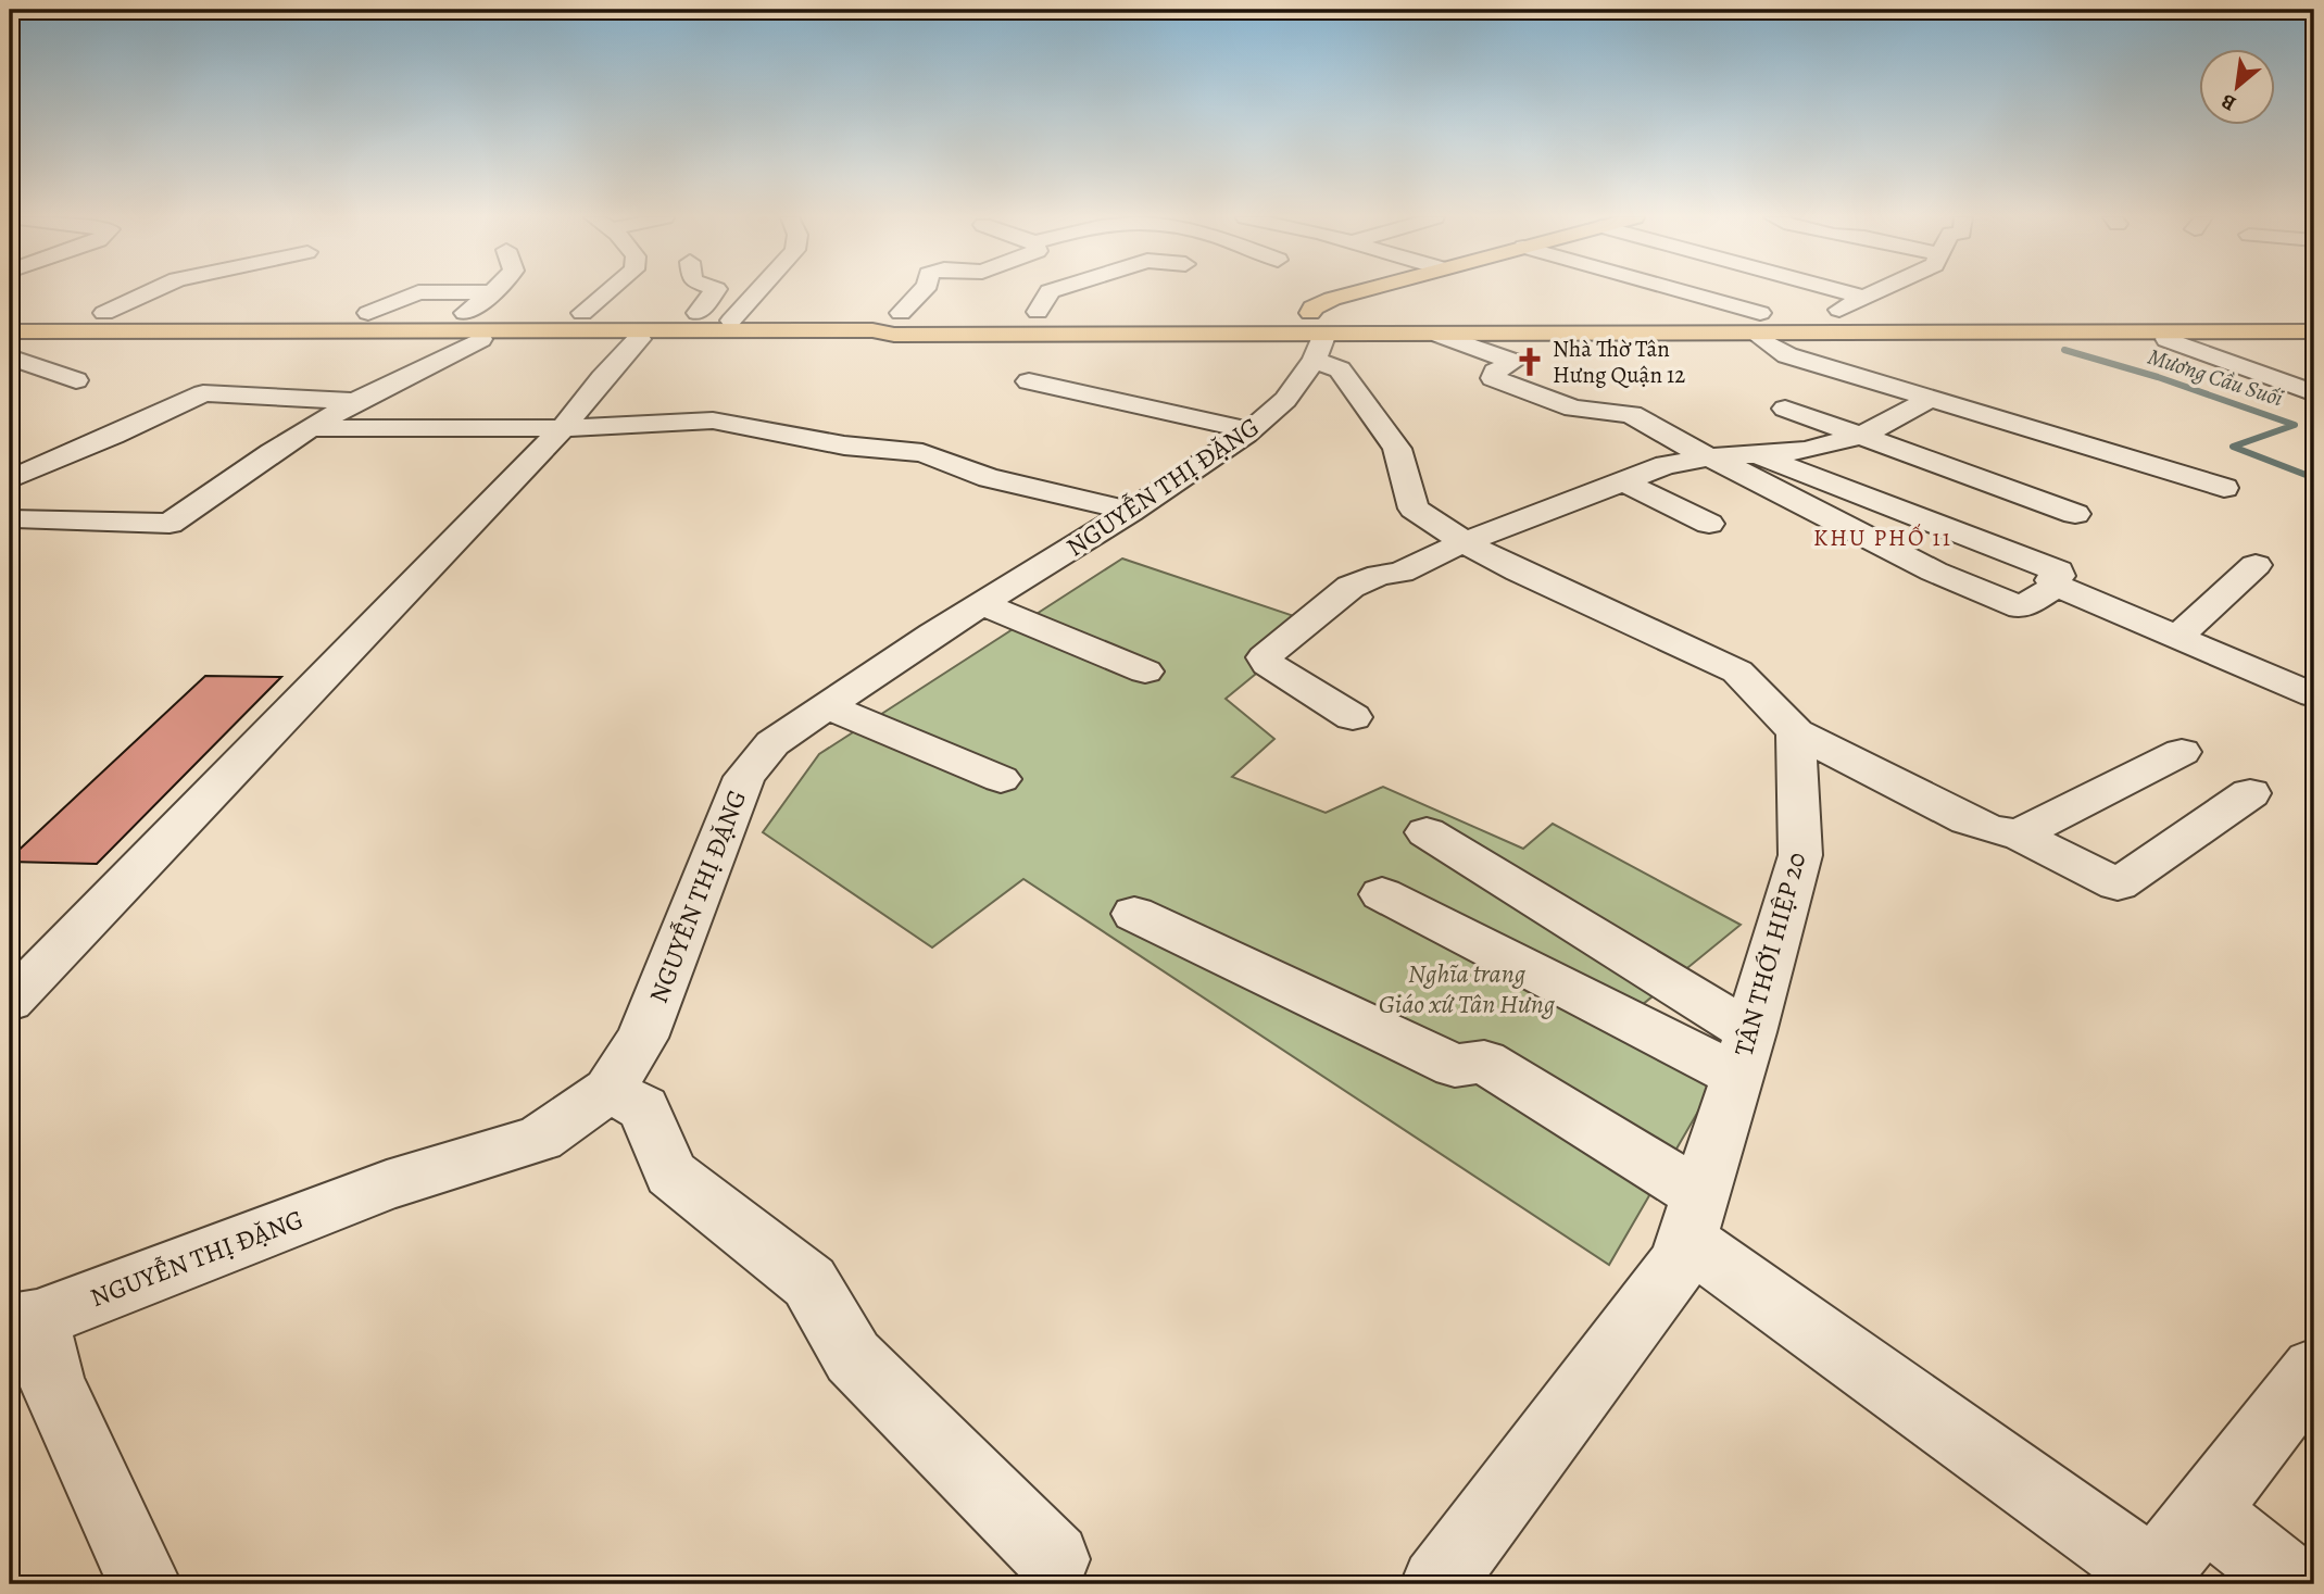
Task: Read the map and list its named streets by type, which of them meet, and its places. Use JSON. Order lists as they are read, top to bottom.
{
  "streets": {
    "street": ["NGUYỄN THỊ ĐẶNG", "TÂN THỚI HIỆP 20"]
  },
  "districts": ["KHU PHỐ 11"],
  "water": ["Mương Cầu Suối"],
  "parks": ["Nghĩa trang Giáo xứ Tân Hưng"],
  "places": {
    "church": ["Nhà Thờ Tân Hưng Quận 12"]
  },
  "north": "bottom left"
}
